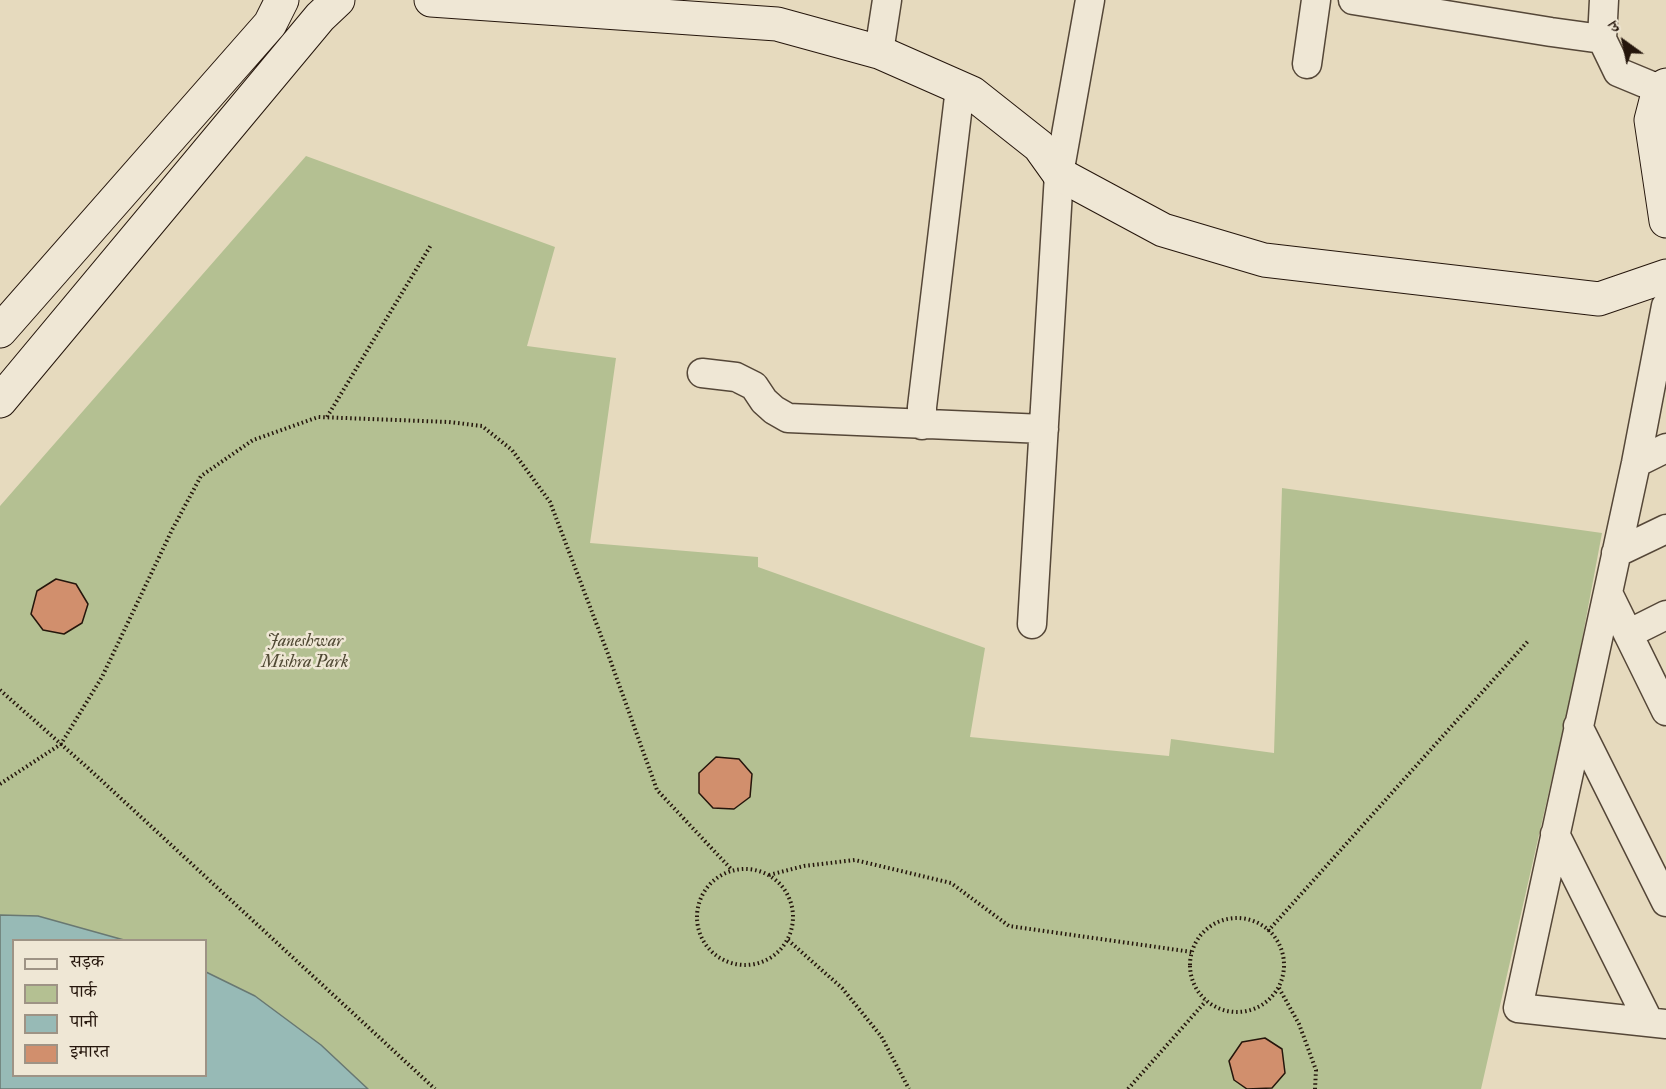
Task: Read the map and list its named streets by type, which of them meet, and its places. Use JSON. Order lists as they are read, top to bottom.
{
  "parks": ["Janeshwar Mishra Park"],
  "legend": [
    "सड़क",
    "पार्क",
    "पानी",
    "इमारत"
  ],
  "north": "top left"
}
